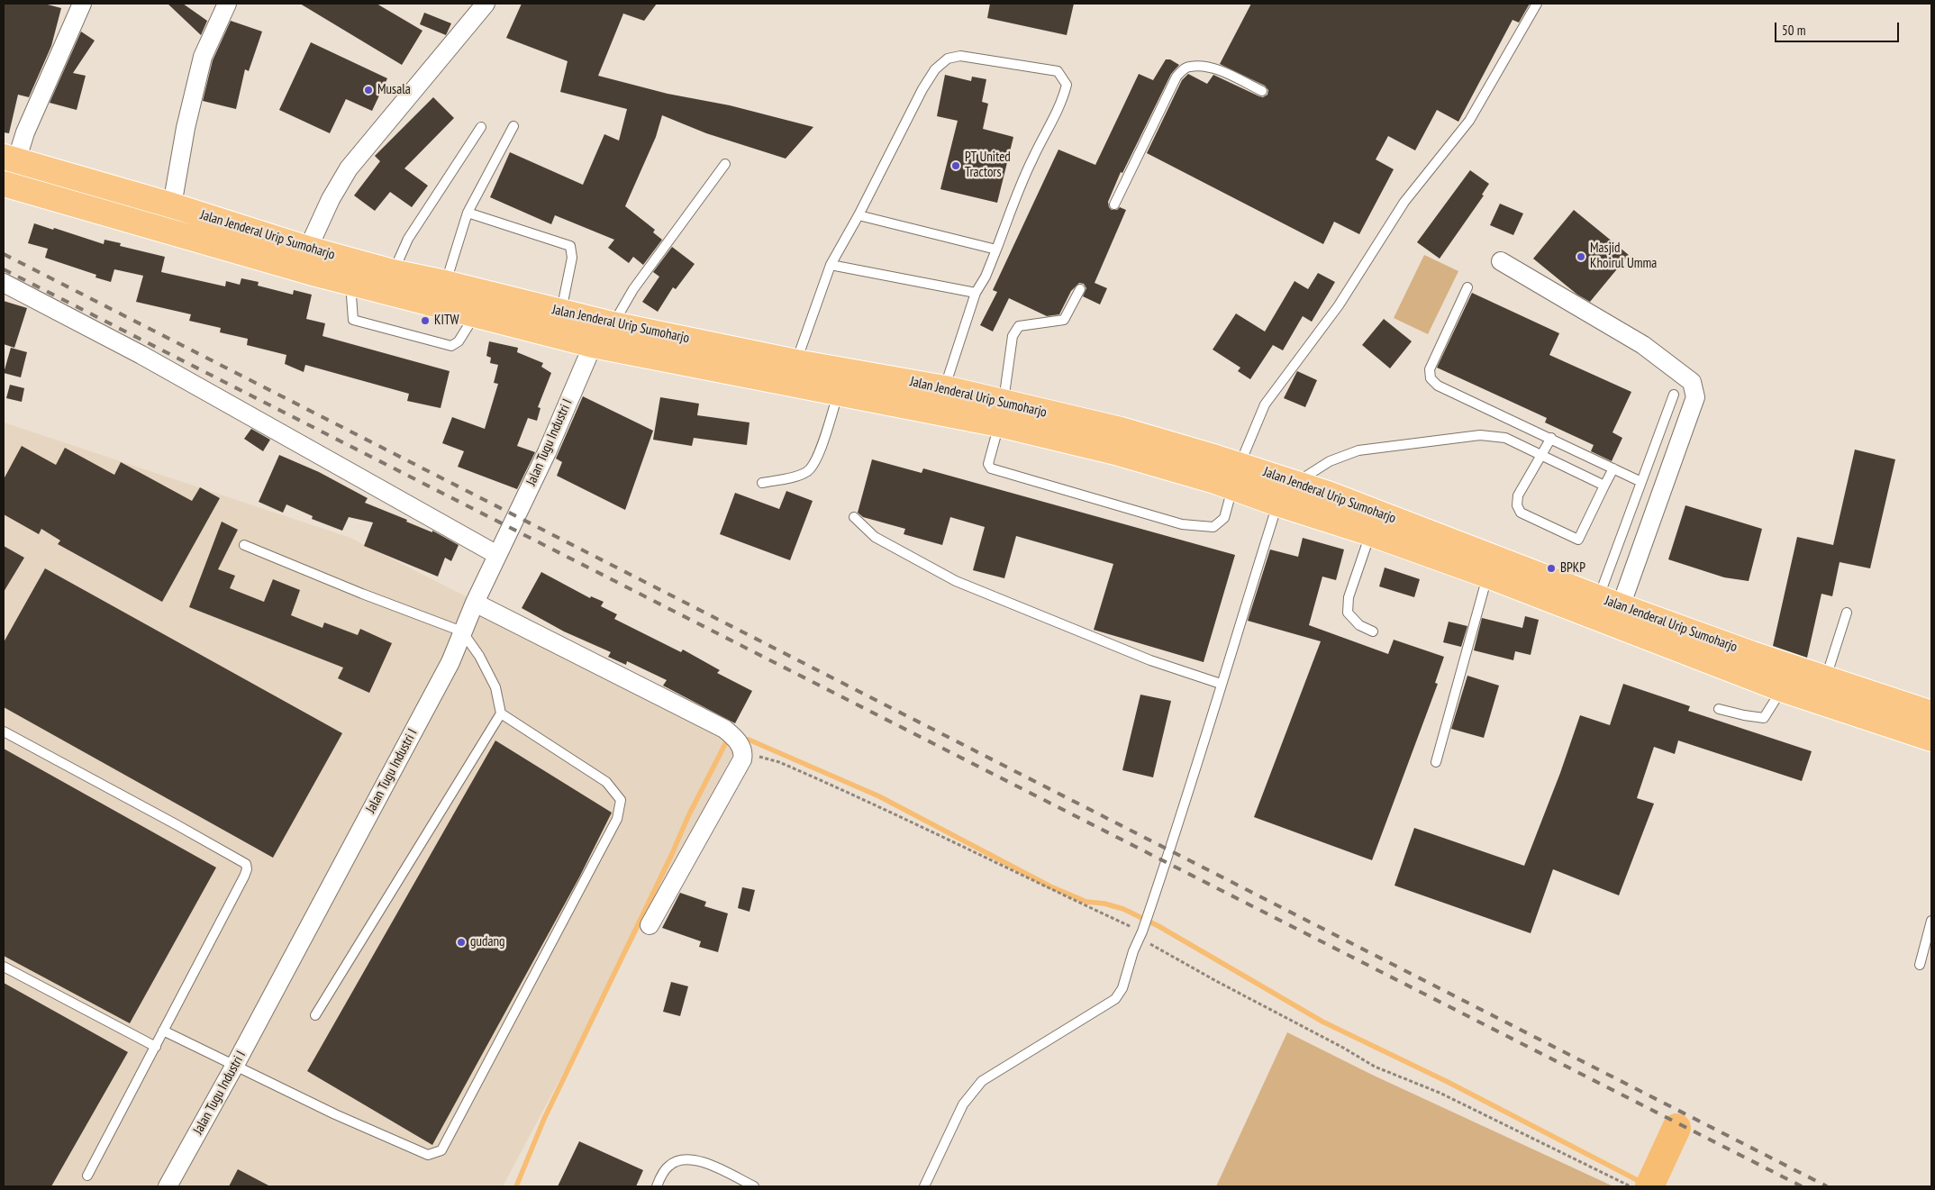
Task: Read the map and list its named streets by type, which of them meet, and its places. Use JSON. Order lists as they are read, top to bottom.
{
  "streets": {
    "highway": ["Jalan Jenderal Urip Sumoharjo"],
    "street": ["Jalan Tugu Industri I"]
  },
  "crossings": [
    ["Jalan Jenderal Urip Sumoharjo", "Jalan Tugu Industri I"]
  ],
  "places": [
    "Musala",
    "PT United Tractors",
    "Masjid Khoirul Umma",
    "KITW",
    "BPKP",
    "gudang"
  ],
  "scale_bar": "50 m"
}
